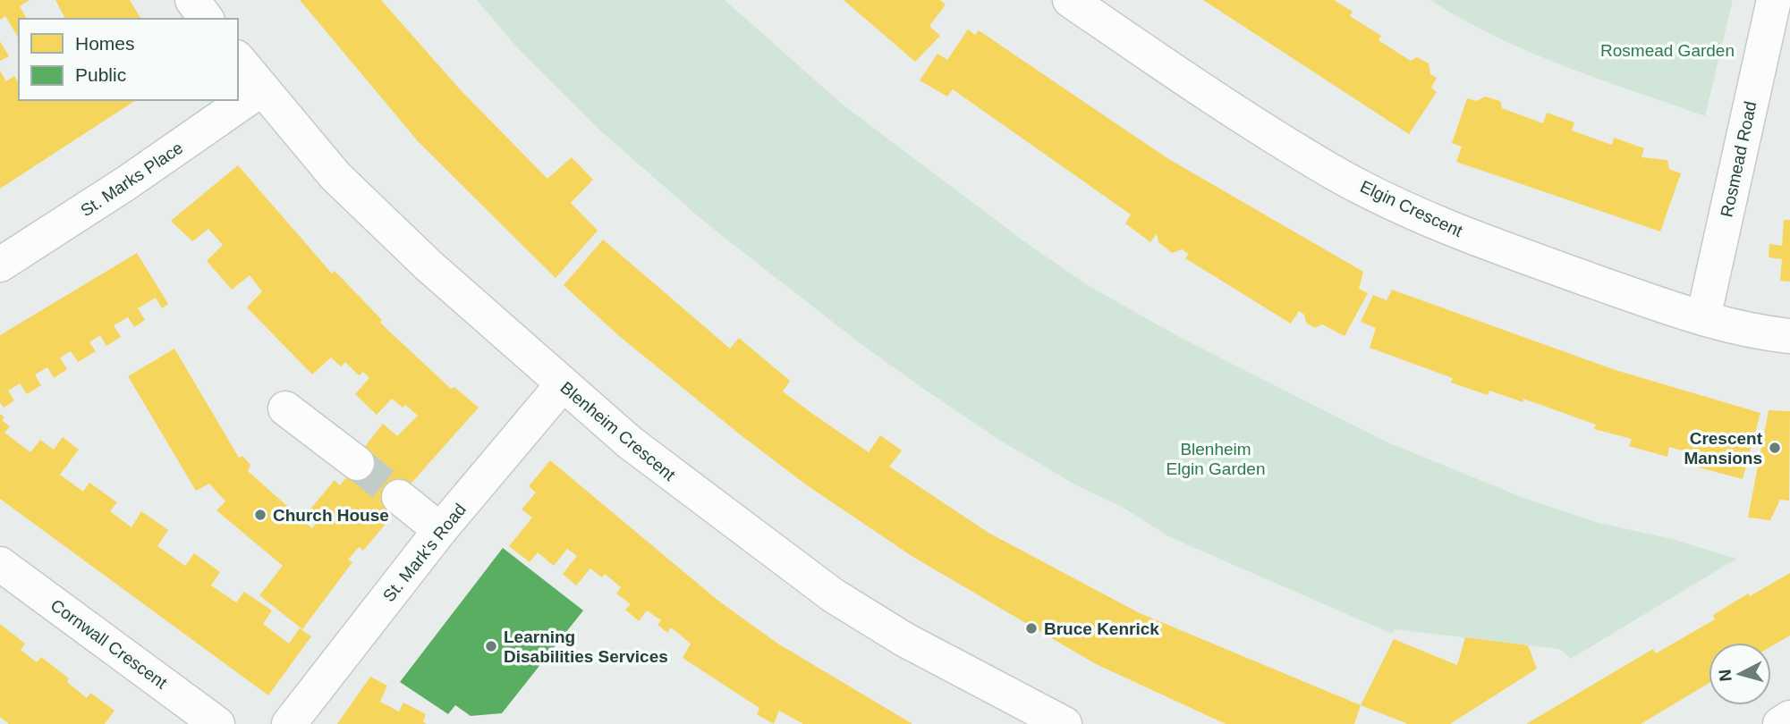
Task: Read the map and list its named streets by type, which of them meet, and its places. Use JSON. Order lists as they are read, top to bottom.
{
  "streets": {
    "street": [
      "Rosmead Road",
      "St. Marks Place",
      "Elgin Crescent",
      "Blenheim Crescent",
      "St. Mark's Road",
      "Cornwall Crescent"
    ]
  },
  "crossings": [
    ["Rosmead Road", "Elgin Crescent"],
    ["St. Marks Place", "Blenheim Crescent"],
    ["Blenheim Crescent", "St. Mark's Road"]
  ],
  "parks": ["Rosmead Garden", "Blenheim Elgin Garden"],
  "places": [
    "Crescent Mansions",
    "Church House",
    "Bruce Kenrick",
    "Learning Disabilities Services"
  ],
  "legend": ["Homes", "Public"],
  "north": "left"
}
